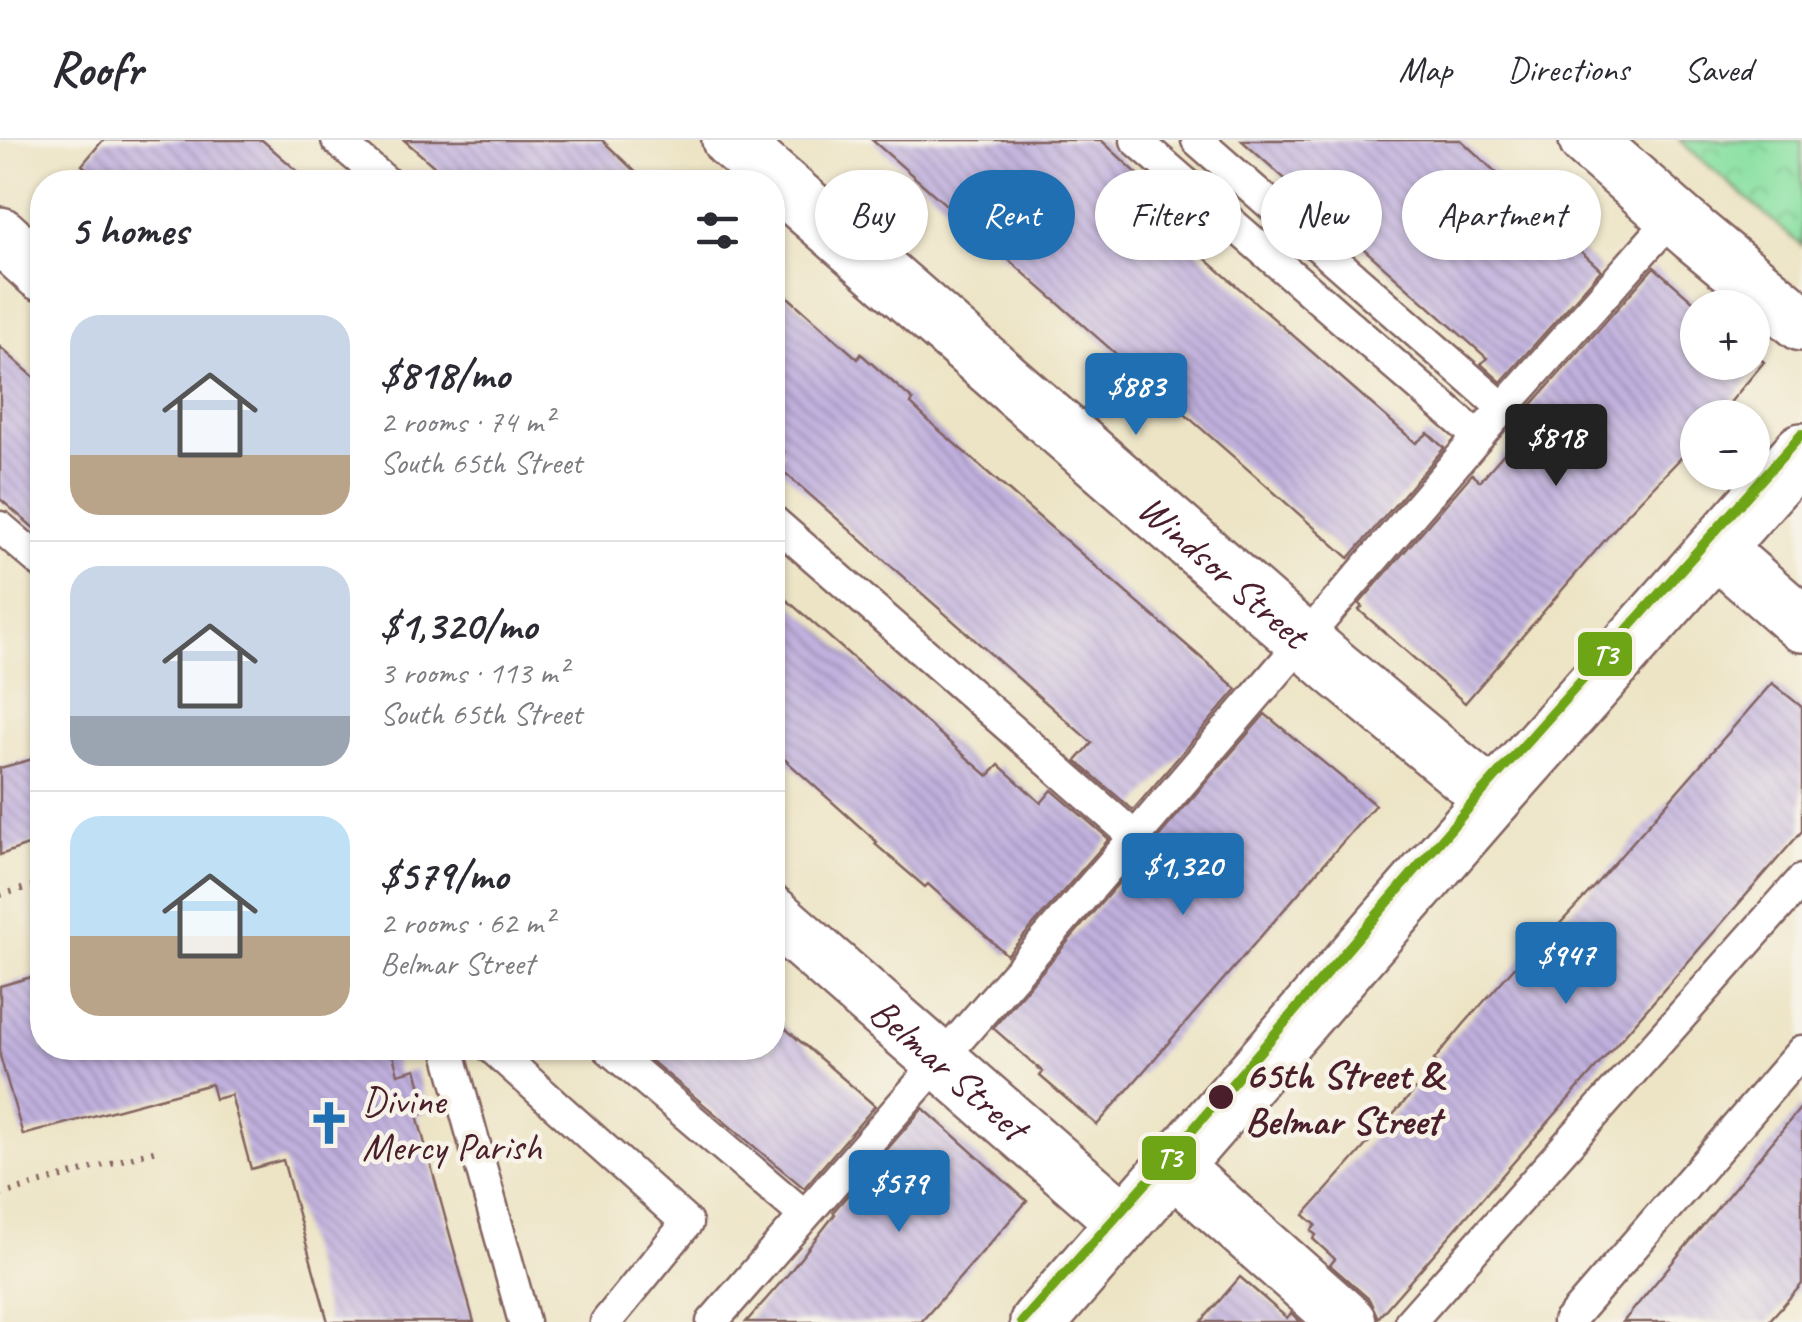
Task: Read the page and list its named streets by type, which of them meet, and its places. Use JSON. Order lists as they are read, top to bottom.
{
  "streets": {
    "street": ["Windsor Street", "Belmar Street"]
  },
  "places": {
    "other": ["65th Street & Belmar Street"],
    "church": ["Divine Mercy Parish"]
  },
  "lines": ["transit line T3"],
  "page": {
    "header": "Roofr",
    "nav": ["Map", "Directions", "Saved"],
    "chip": [
      "Buy",
      "Rent",
      "Filters",
      "New",
      "Apartment"
    ],
    "heading": "5 homes",
    "map_buttons": ["+", "−"],
    "list": [
      {
        "name": "$818/mo",
        "note": "2 rooms · 74 m² · South 65th Street"
      },
      {
        "name": "$1,320/mo",
        "note": "3 rooms · 113 m² · South 65th Street"
      },
      {
        "name": "$579/mo",
        "note": "2 rooms · 62 m² · Belmar Street"
      }
    ],
    "price": [
      "$883",
      "$818",
      "$1,320",
      "$947",
      "$579"
    ]
  }
}
